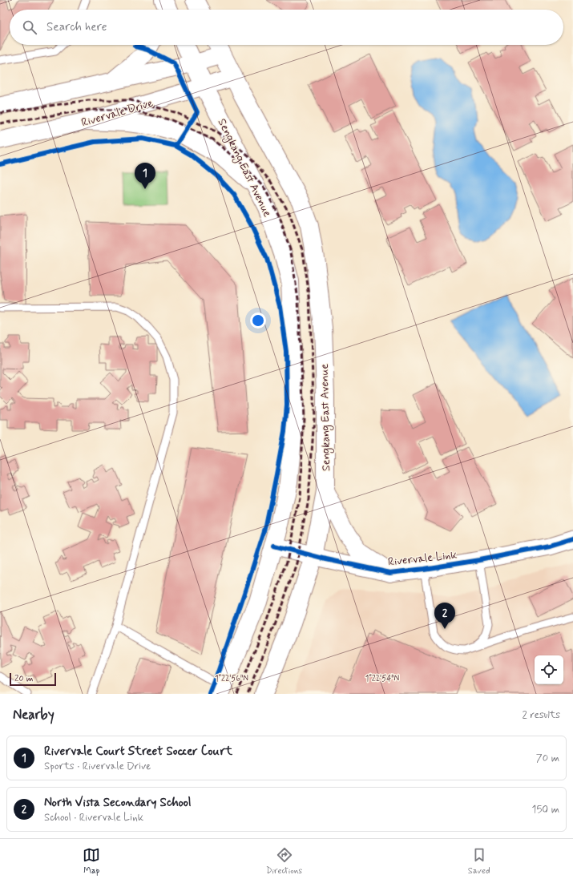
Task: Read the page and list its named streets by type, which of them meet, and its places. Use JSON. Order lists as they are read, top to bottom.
{
  "streets": {
    "main road": ["Sengkang East Avenue"],
    "street": ["Rivervale Drive", "Rivervale Link"]
  },
  "crossings": [
    ["Rivervale Drive", "Sengkang East Avenue"],
    ["Sengkang East Avenue", "Rivervale Link"]
  ],
  "scale_bar": "20 m",
  "page": {
    "search": "Search here",
    "pins": ["1", "2"],
    "scale": "20 m",
    "heading": ["Nearby", "2 results"],
    "list": [
      {
        "mark": "1",
        "name": "Rivervale Court Street Soccer Court",
        "note": "Sports · Rivervale Drive",
        "value": "70 m"
      },
      {
        "mark": "2",
        "name": "North Vista Secondary School",
        "note": "School · Rivervale Link",
        "value": "150 m"
      }
    ],
    "nav": ["Map", "Directions", "Saved"]
  },
  "coordinates": ["1°22'56\"N", "1°22'54\"N"]
}
